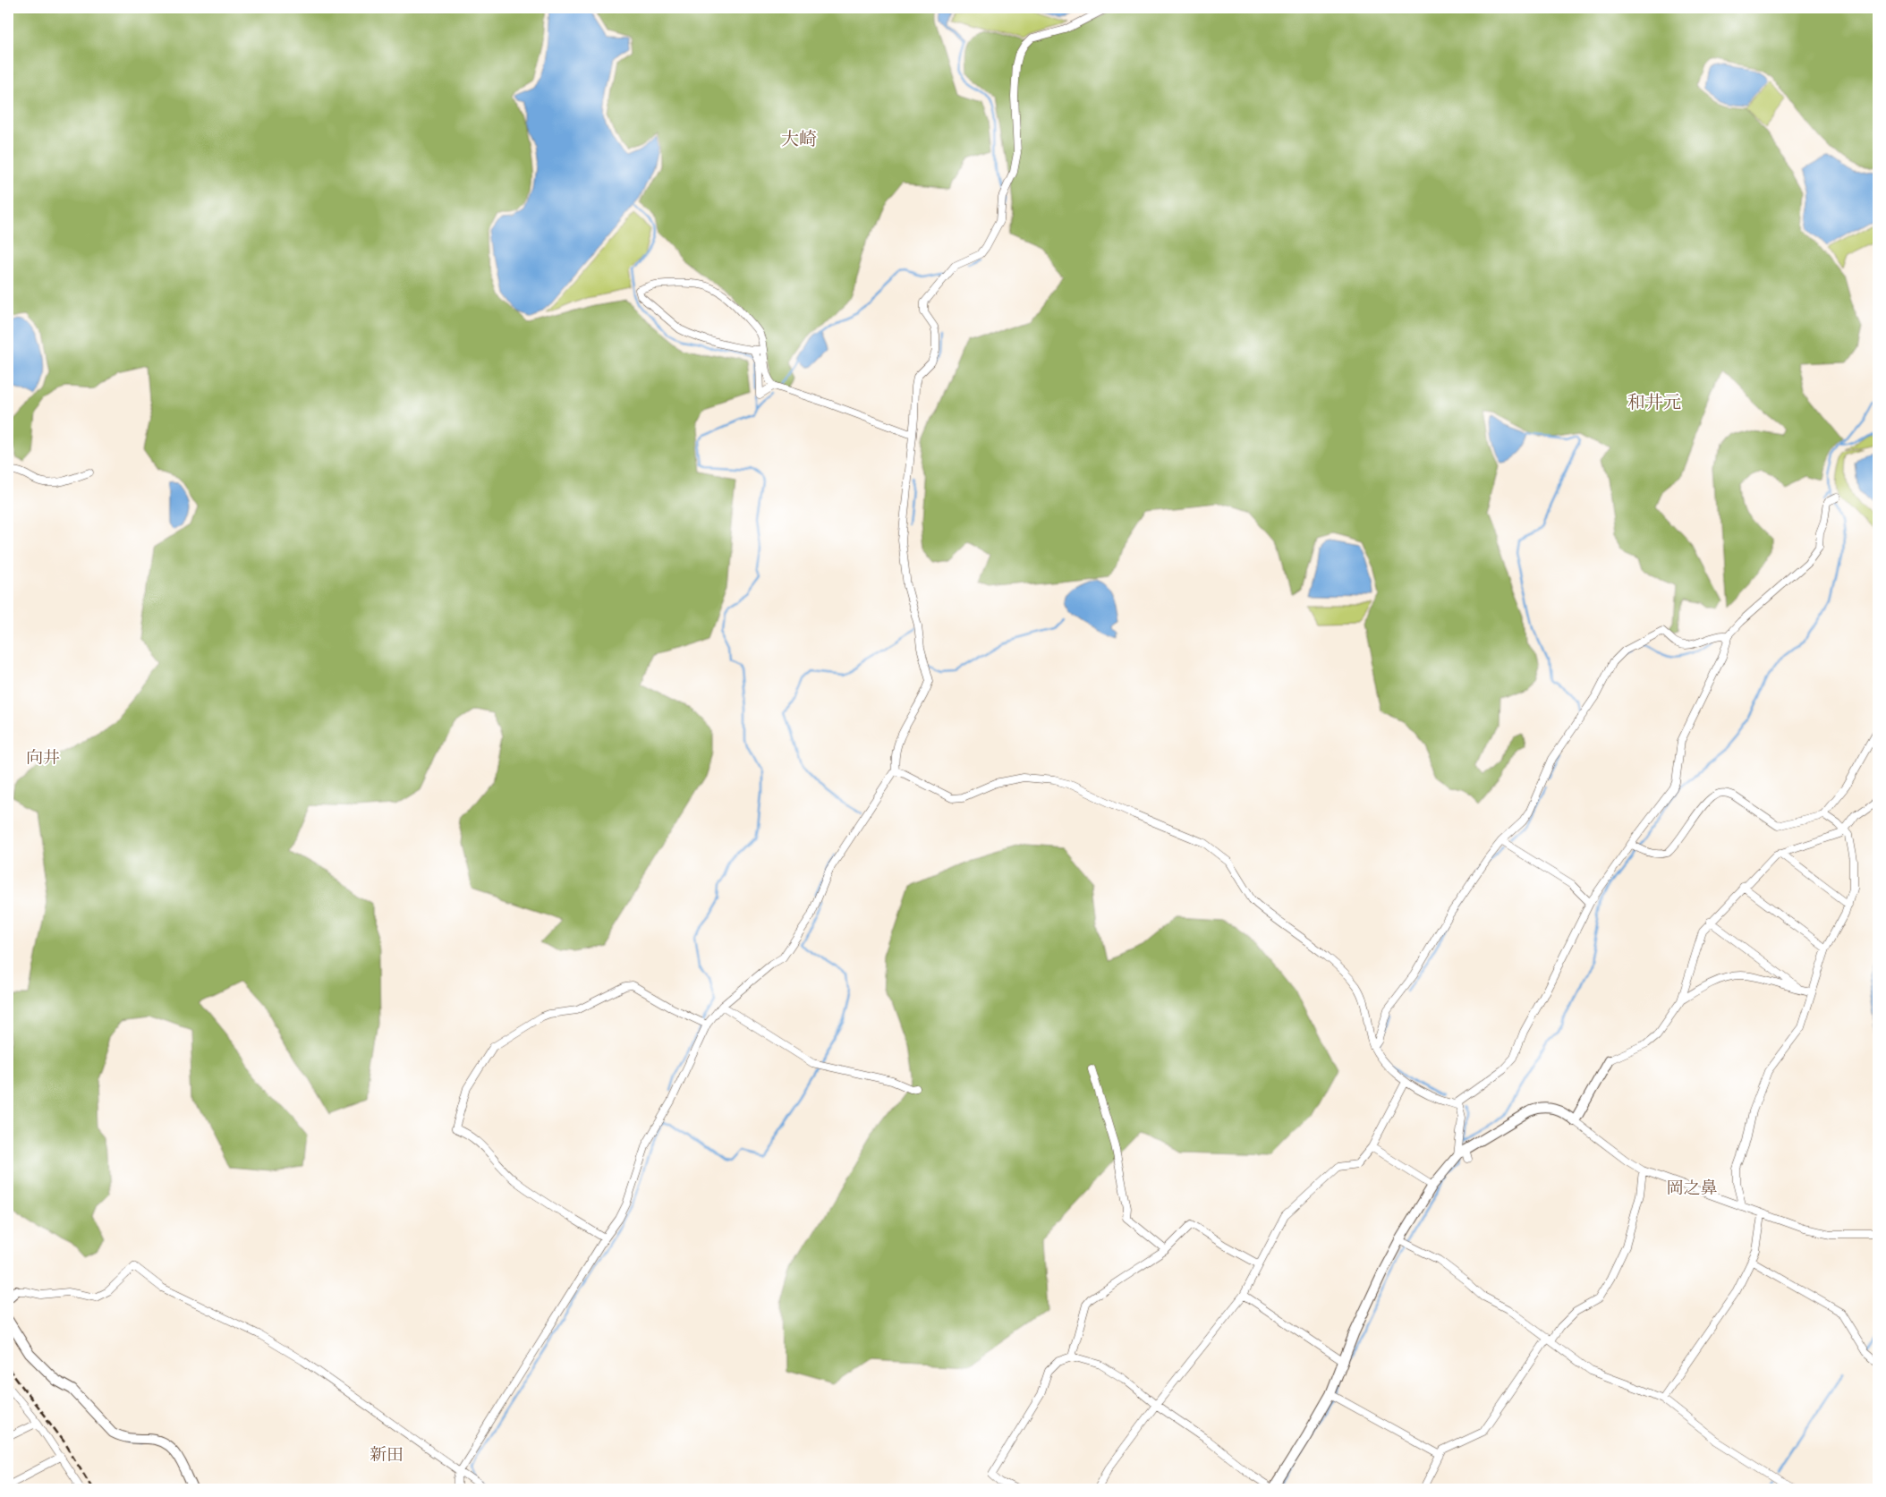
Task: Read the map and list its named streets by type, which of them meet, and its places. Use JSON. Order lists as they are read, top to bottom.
{
  "districts": [
    "大崎",
    "和井元",
    "向井",
    "岡之鼻",
    "新田"
  ]
}
